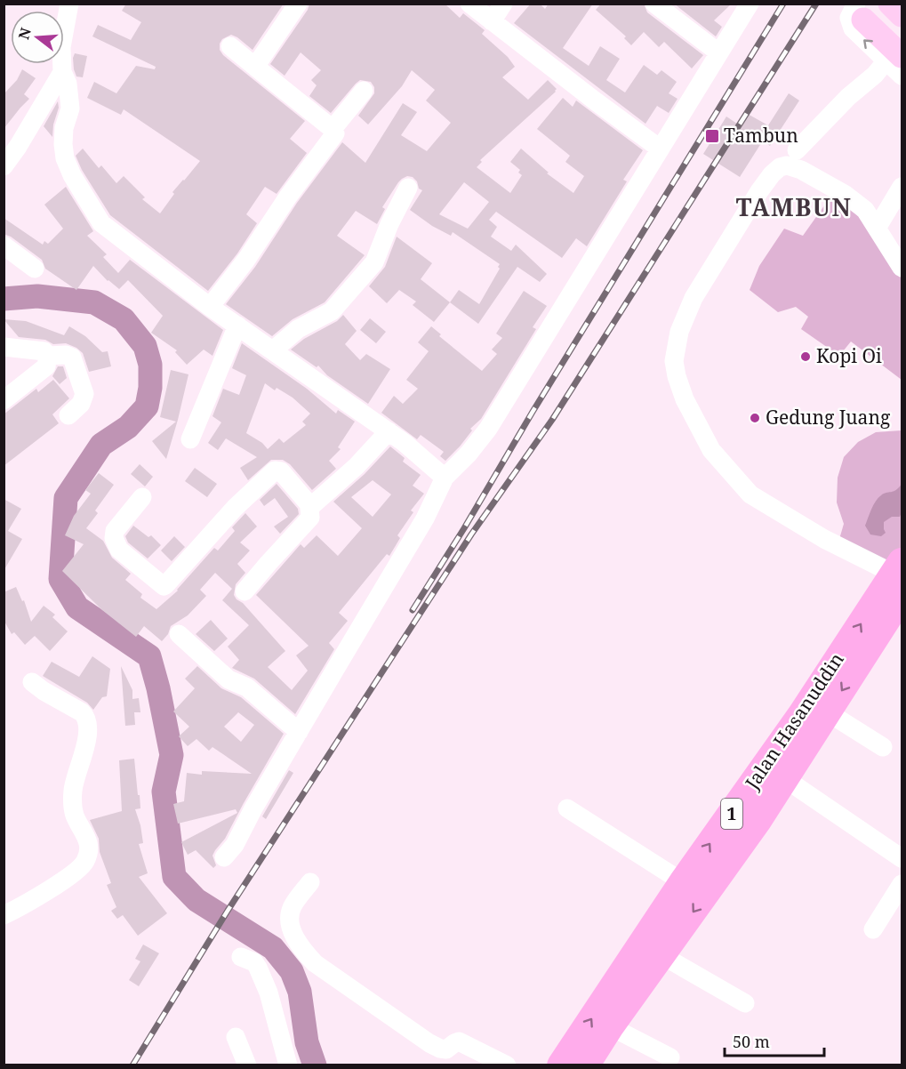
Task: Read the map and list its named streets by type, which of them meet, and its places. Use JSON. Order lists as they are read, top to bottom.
{
  "streets": {
    "highway": ["Jalan Hasanuddin", "1"]
  },
  "districts": ["TAMBUN"],
  "places": {
    "transit": ["Tambun"],
    "other": ["Kopi Oi", "Gedung Juang"]
  },
  "scale_bar": "50 m",
  "north": "left"
}
